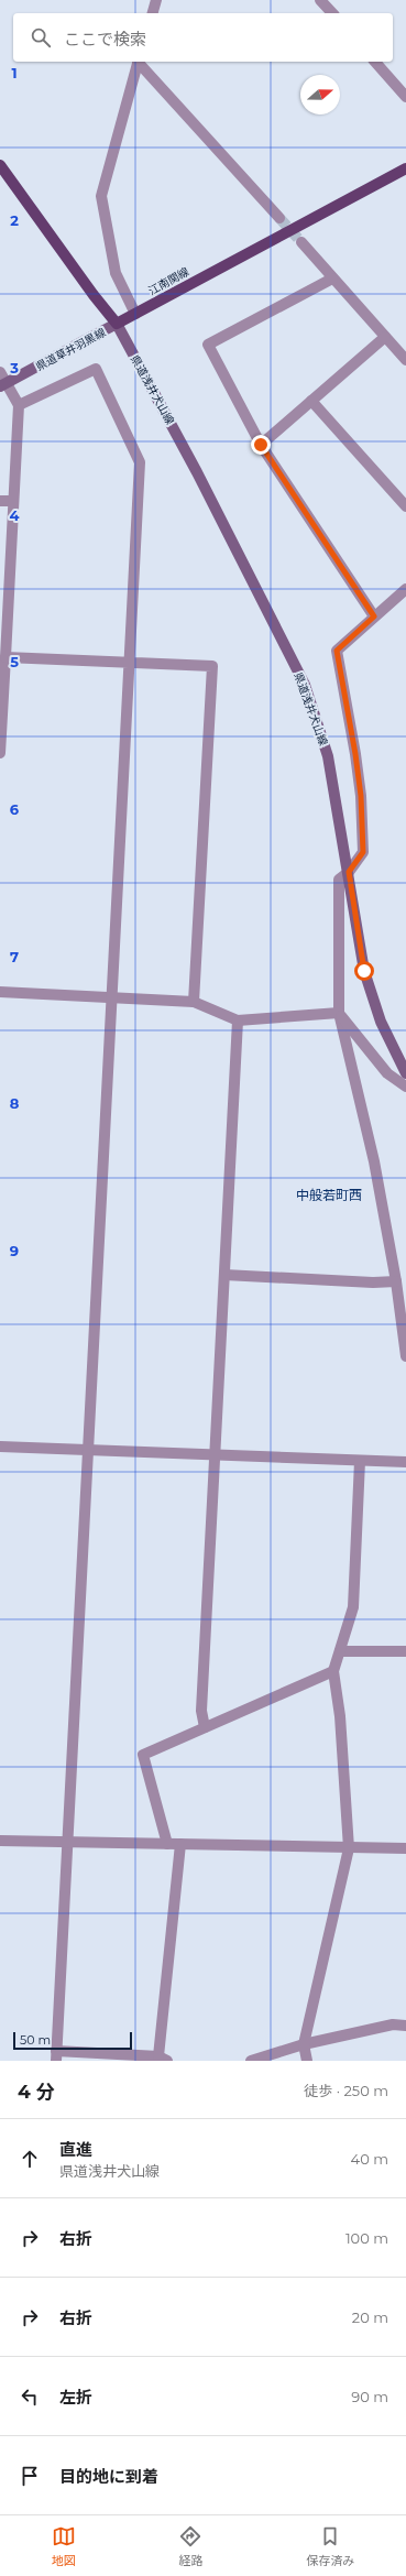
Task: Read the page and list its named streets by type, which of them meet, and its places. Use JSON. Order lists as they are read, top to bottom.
{
  "streets": {
    "main road": ["江南関線", "県道草井羽黒線", "県道浅井犬山線"]
  },
  "crossings": [
    ["江南関線", "県道草井羽黒線"],
    ["江南関線", "県道浅井犬山線"],
    ["県道草井羽黒線", "県道浅井犬山線"]
  ],
  "districts": ["中般若町西"],
  "scale_bar": "50 m",
  "north": "right",
  "page": {
    "search": "ここで検索",
    "scale": "50 m",
    "heading": ["4 分", "徒歩 · 250 m"],
    "list": [
      ["直進", "県道浅井犬山線", "40 m"],
      ["右折", "100 m"],
      ["右折", "20 m"],
      ["左折", "90 m"],
      "目的地に到着"
    ],
    "nav": ["地図", "経路", "保存済み"]
  },
  "grid": {
    "rows": [
      "1",
      "2",
      "3",
      "4",
      "5",
      "6",
      "7",
      "8",
      "9"
    ]
  }
}
